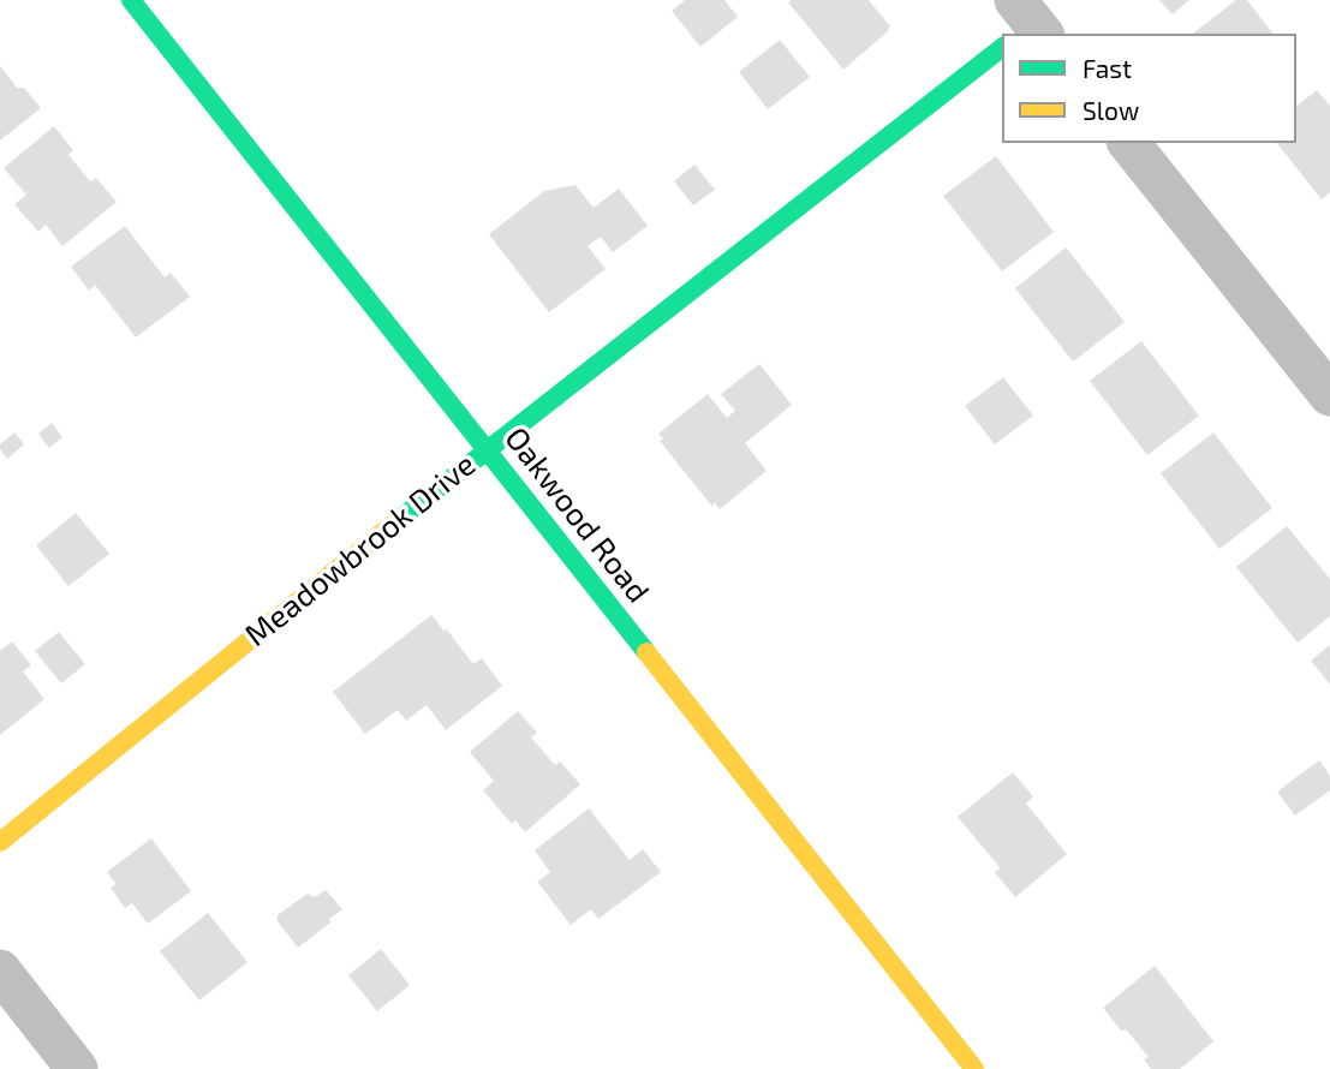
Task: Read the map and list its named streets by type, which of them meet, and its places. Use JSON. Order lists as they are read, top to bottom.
{
  "streets": {
    "street": ["Oakwood Road", "Meadowbrook Drive"]
  },
  "crossings": [
    ["Oakwood Road", "Meadowbrook Drive"]
  ],
  "legend": ["Fast", "Slow"]
}
